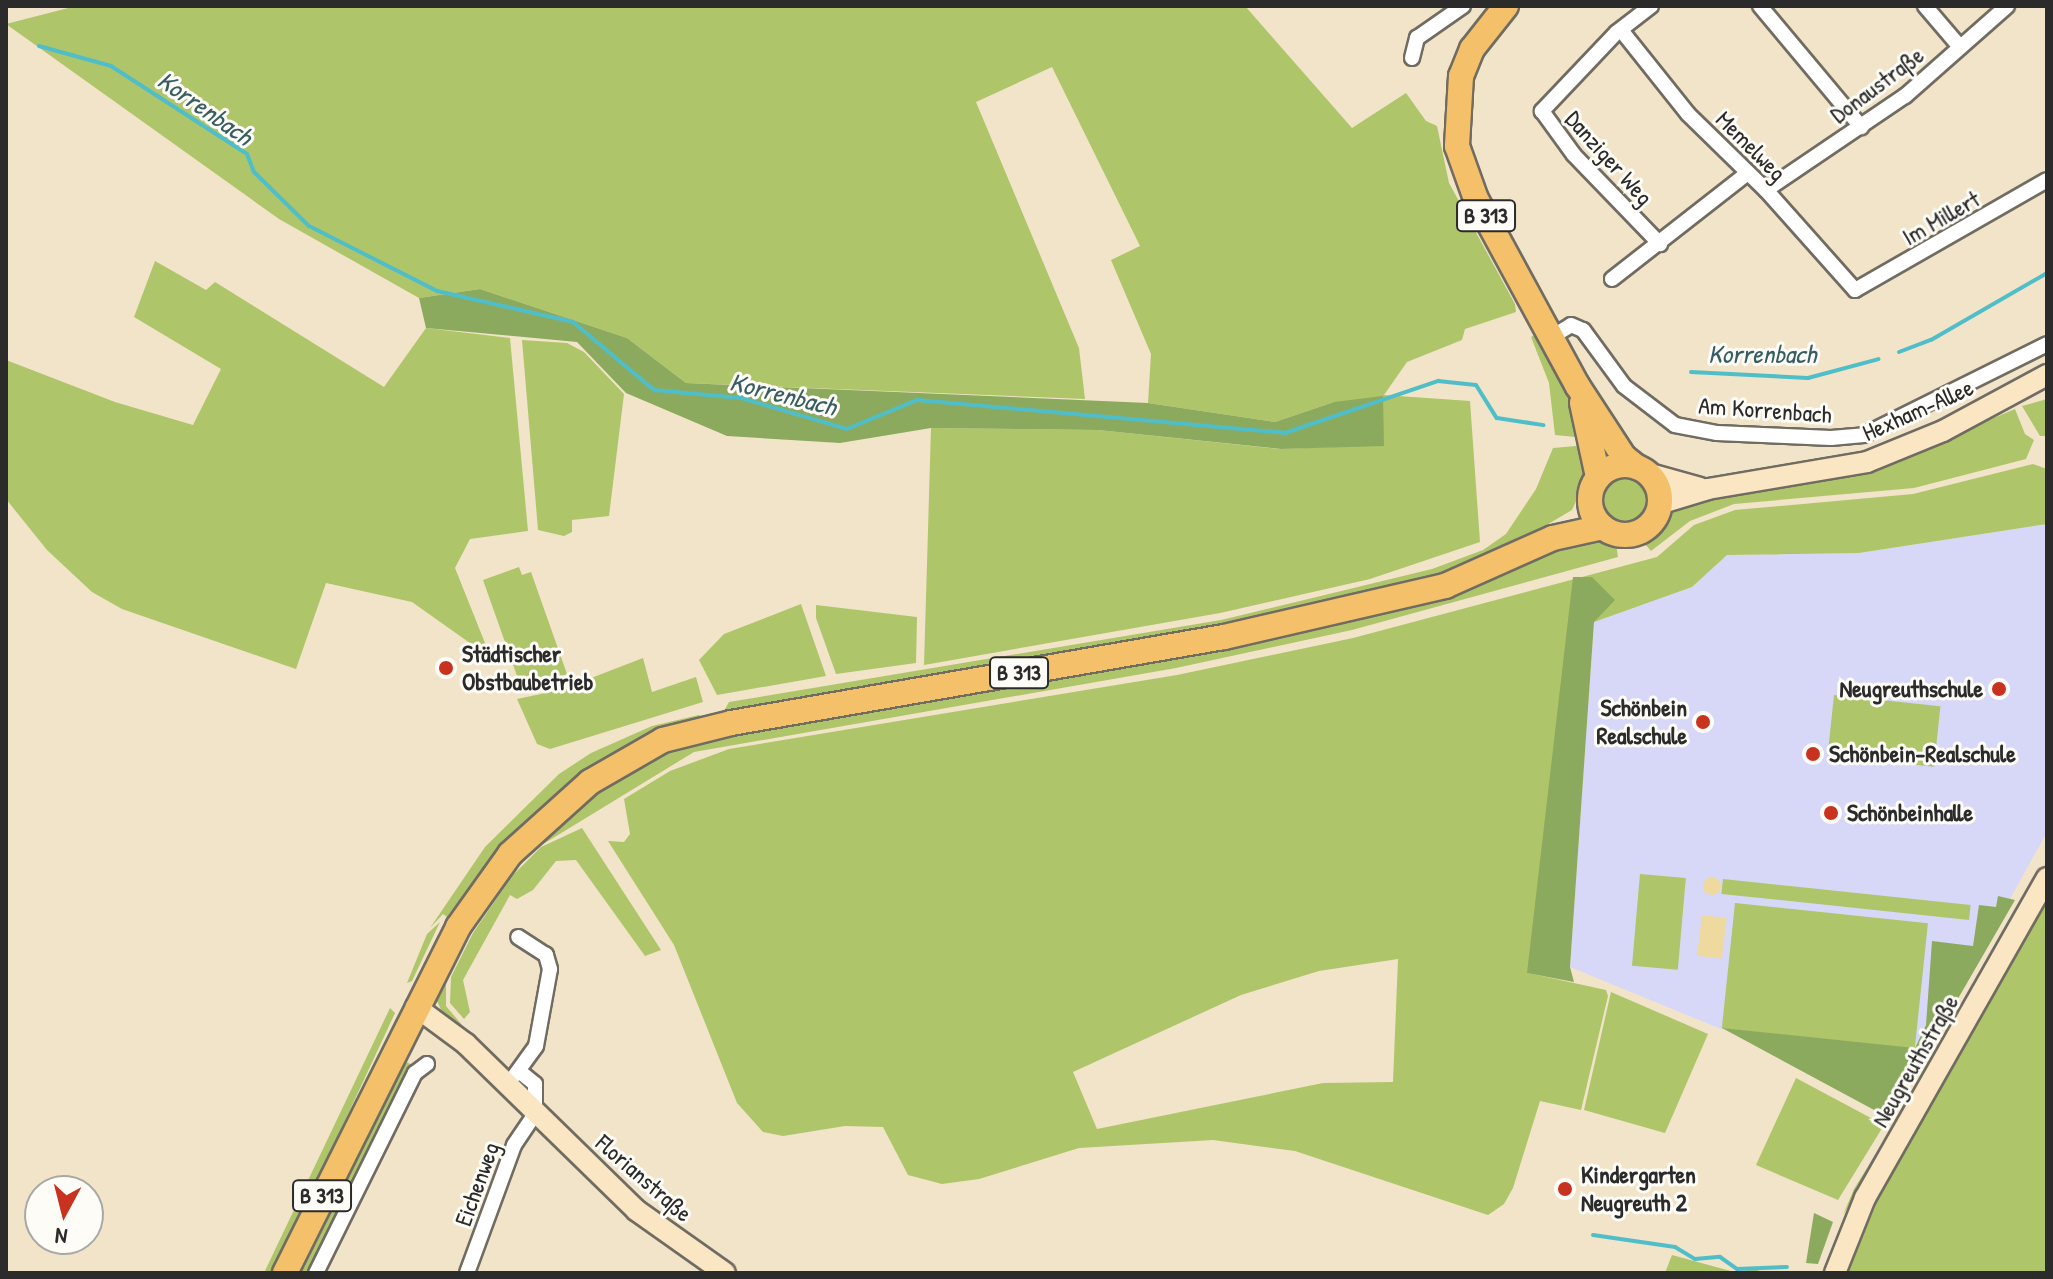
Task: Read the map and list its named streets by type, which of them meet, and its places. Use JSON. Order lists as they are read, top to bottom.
{
  "streets": {
    "main road": ["B 313"],
    "street": [
      "Donaustraße",
      "Memelweg",
      "Danziger Weg",
      "Im Millert",
      "Am Korrenbach",
      "Hexham-Allee",
      "Neugreuthstraße",
      "Florianstraße",
      "Eichenweg"
    ]
  },
  "crossings": [
    ["Donaustraße", "Memelweg"],
    ["Memelweg", "Danziger Weg"],
    ["Memelweg", "Im Millert"],
    ["B 313", "Am Korrenbach"],
    ["B 313", "Hexham-Allee"],
    ["B 313", "Florianstraße"],
    ["Florianstraße", "Eichenweg"]
  ],
  "water": ["Korrenbach"],
  "places": [
    "Städtischer Obstbaubetrieb",
    "Neugreuthschule",
    "Schönbein Realschule",
    "Schönbein-Realschule",
    "Schönbeinhalle",
    "Kindergarten Neugreuth 2"
  ],
  "north": "bottom"
}
